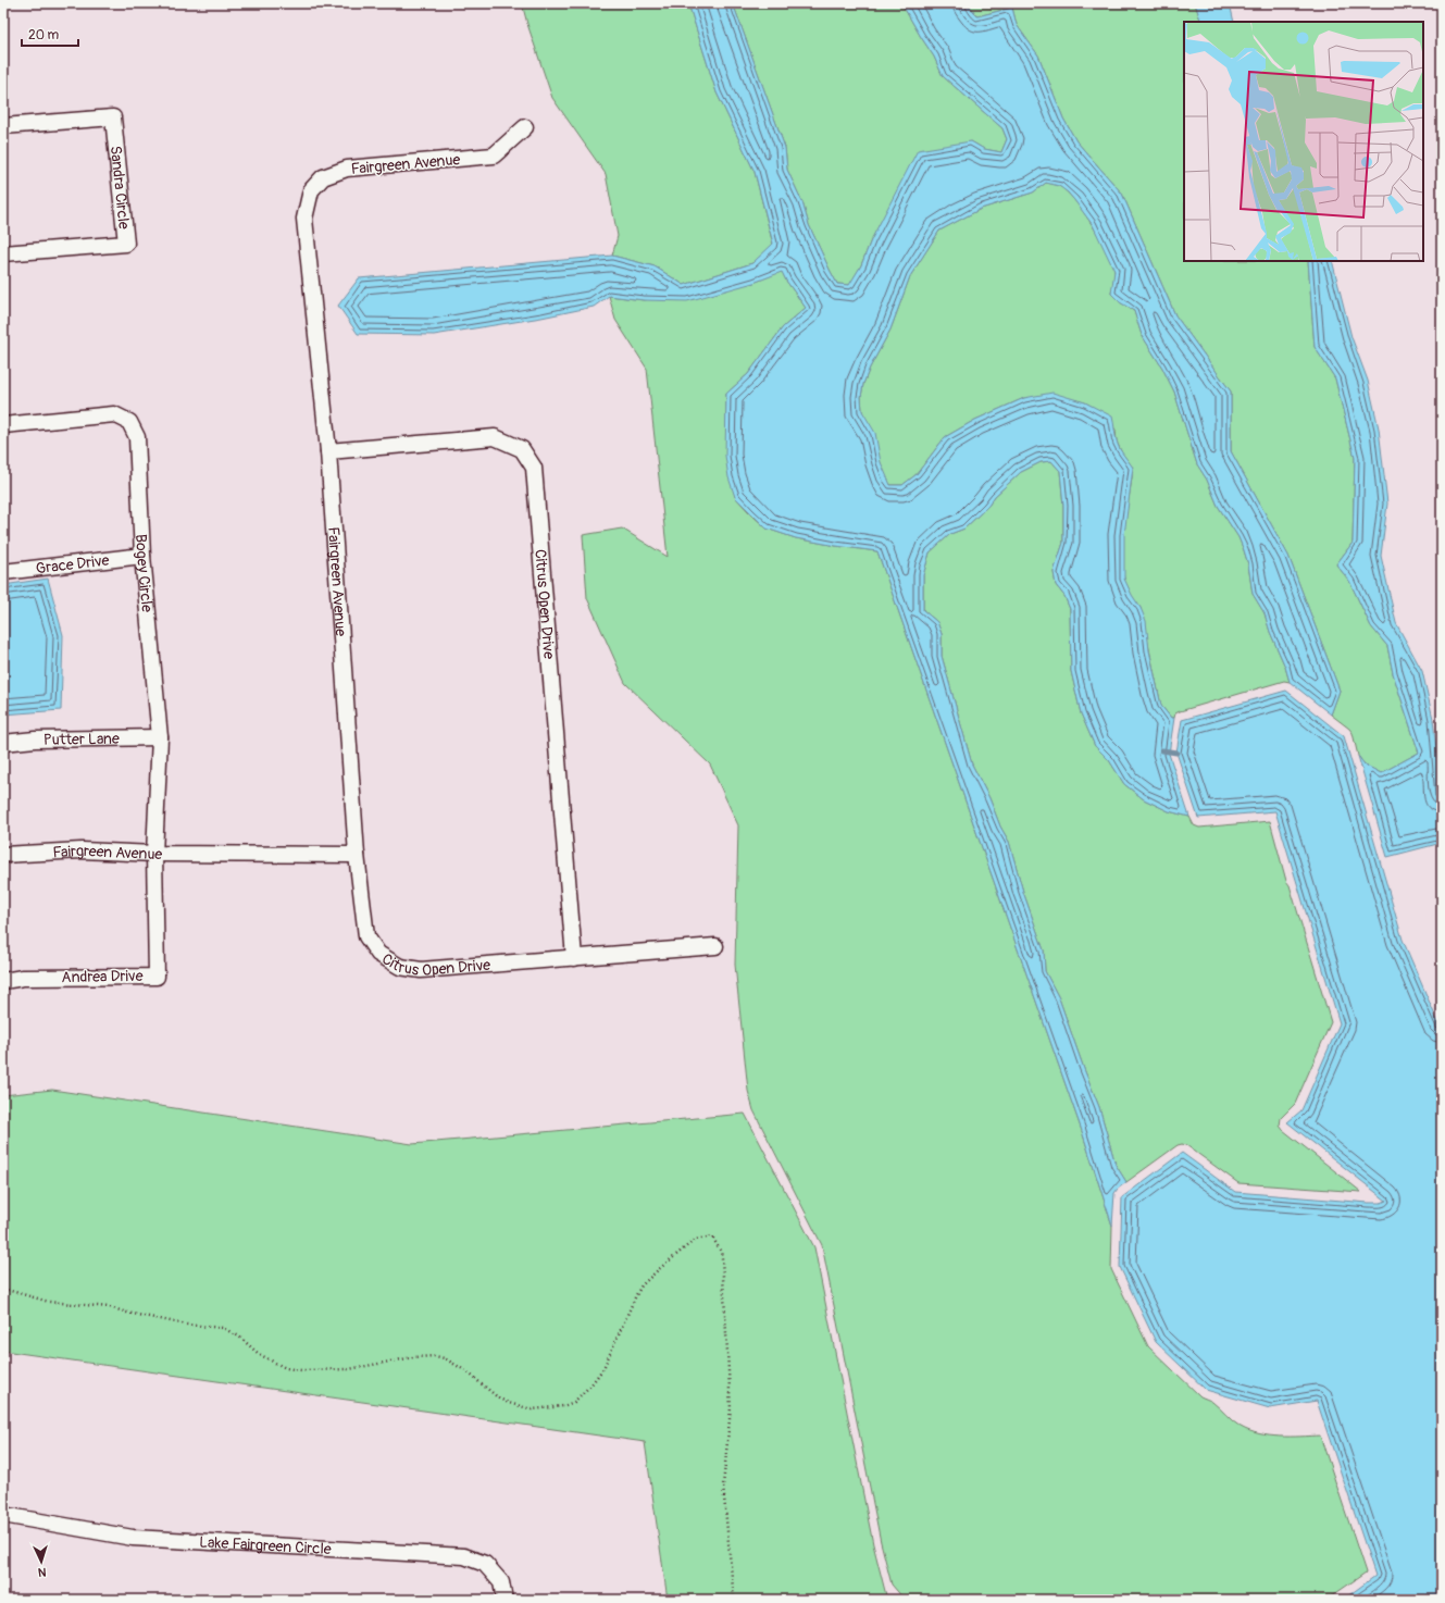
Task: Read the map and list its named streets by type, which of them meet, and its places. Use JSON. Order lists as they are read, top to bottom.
{
  "streets": {
    "street": [
      "Fairgreen Avenue",
      "Sandra Circle",
      "Grace Drive",
      "Bogey Circle",
      "Citrus Open Drive",
      "Putter Lane",
      "Andrea Drive",
      "Lake Fairgreen Circle"
    ]
  },
  "crossings": [
    ["Fairgreen Avenue", "Bogey Circle"],
    ["Fairgreen Avenue", "Citrus Open Drive"],
    ["Fairgreen Avenue", "Andrea Drive"],
    ["Grace Drive", "Bogey Circle"],
    ["Bogey Circle", "Putter Lane"],
    ["Bogey Circle", "Andrea Drive"]
  ],
  "scale_bar": "20 m",
  "north": "bottom"
}
